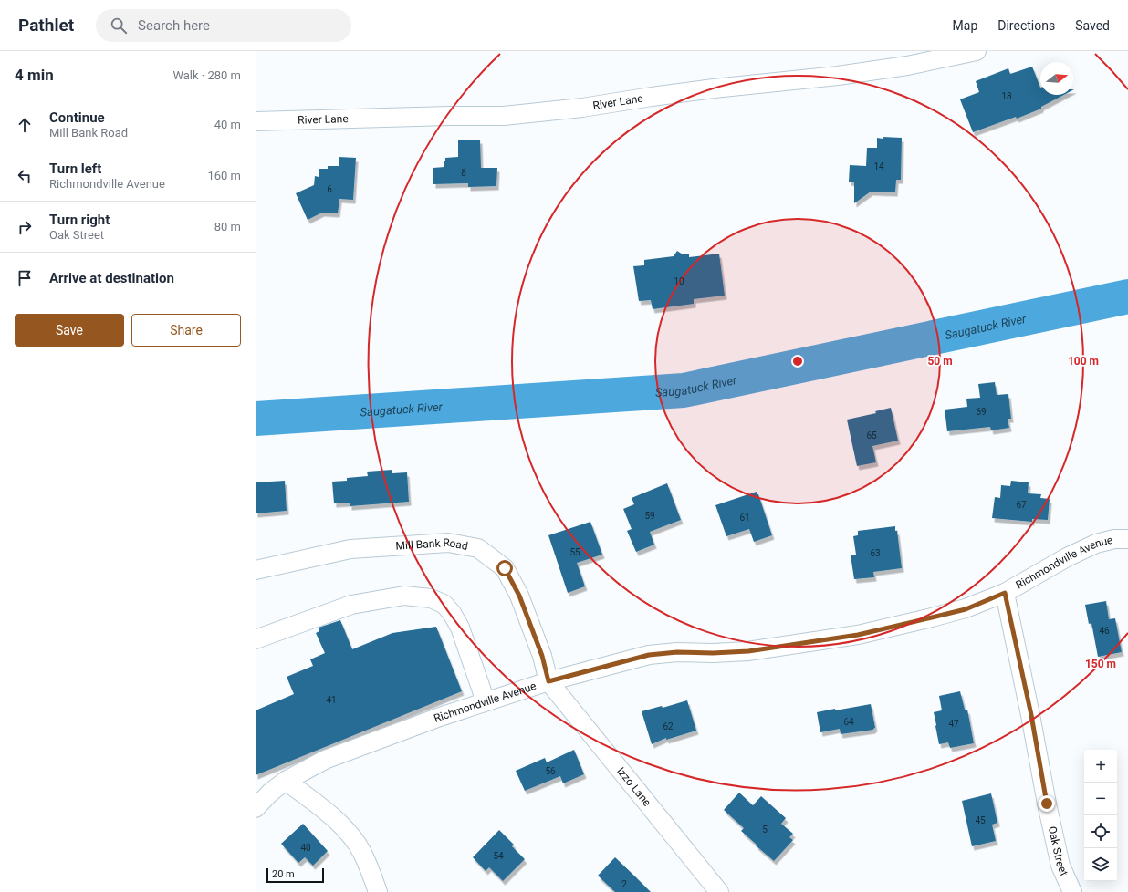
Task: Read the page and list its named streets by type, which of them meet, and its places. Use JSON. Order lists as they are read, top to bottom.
{
  "streets": {
    "street": [
      "River Lane",
      "Mill Bank Road",
      "Richmondville Avenue",
      "Izzo Lane",
      "Oak Street"
    ]
  },
  "crossings": [
    ["Mill Bank Road", "Richmondville Avenue"],
    ["Mill Bank Road", "Izzo Lane"],
    ["Richmondville Avenue", "Izzo Lane"],
    ["Richmondville Avenue", "Oak Street"]
  ],
  "water": ["Saugatuck River"],
  "house_numbers": [
    "18",
    "14",
    "8",
    "6",
    "10",
    "69",
    "65",
    "67",
    "59",
    "61",
    "55",
    "63",
    "46",
    "41",
    "64",
    "47",
    "62",
    "56",
    "45",
    "5",
    "40",
    "54",
    "2"
  ],
  "scale_bar": "20 m",
  "north": "right",
  "page": {
    "header": "Pathlet",
    "search": "Search here",
    "nav": ["Map", "Directions", "Saved"],
    "heading": ["4 min", "Walk · 280 m"],
    "list": [
      ["Continue", "Mill Bank Road", "40 m"],
      ["Turn left", "Richmondville Avenue", "160 m"],
      ["Turn right", "Oak Street", "80 m"],
      "Arrive at destination"
    ],
    "buttons": ["Save", "Share"],
    "map_buttons": ["+", "−"],
    "scale": "20 m"
  },
  "rings": ["50 m", "100 m", "150 m"]
}
